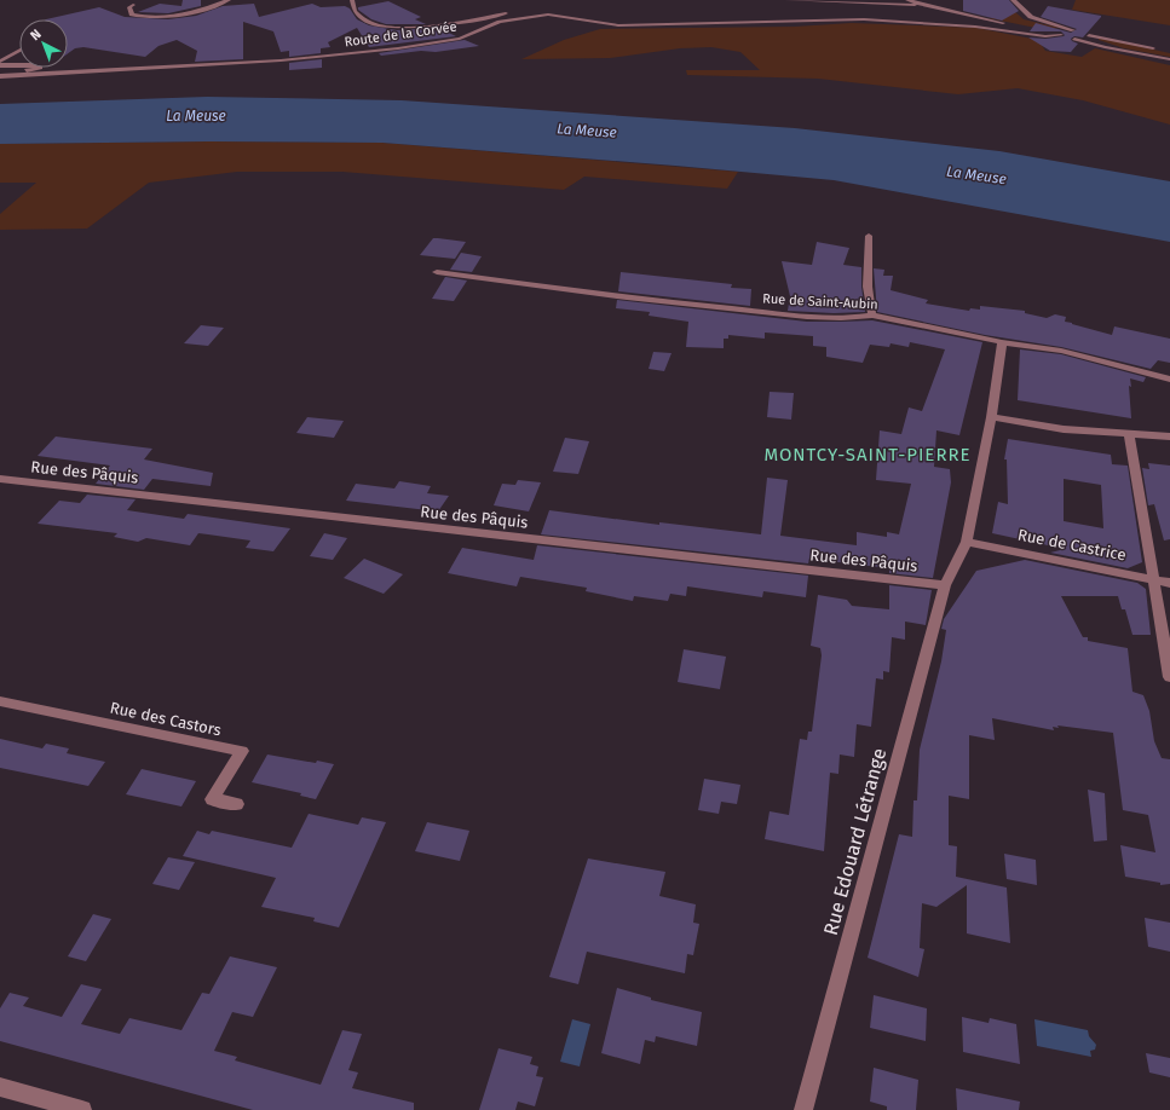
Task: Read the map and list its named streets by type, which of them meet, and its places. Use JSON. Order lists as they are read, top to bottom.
{
  "streets": {
    "street": [
      "Route de la Corvée",
      "Rue de Saint-Aubin",
      "Rue des Pâquis",
      "Rue de Castrice",
      "Rue des Castors",
      "Rue Edouard Létrange"
    ]
  },
  "crossings": [
    ["Rue de Saint-Aubin", "Rue Edouard Létrange"],
    ["Rue des Pâquis", "Rue Edouard Létrange"],
    ["Rue de Castrice", "Rue Edouard Létrange"]
  ],
  "districts": ["MONTCY-SAINT-PIERRE"],
  "water": ["La Meuse"],
  "north": "top left"
}
